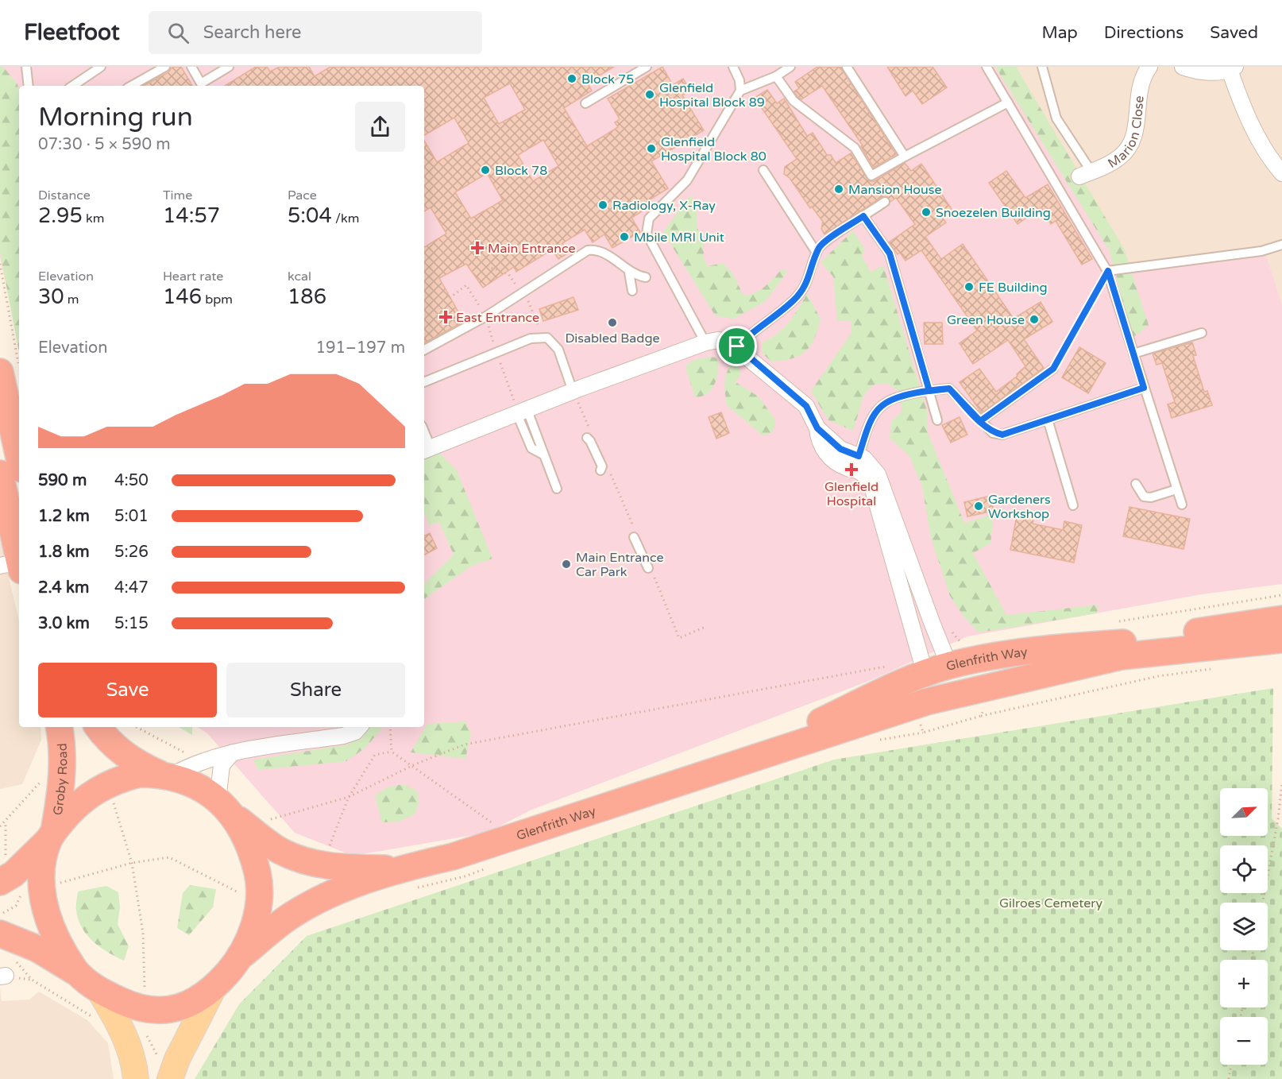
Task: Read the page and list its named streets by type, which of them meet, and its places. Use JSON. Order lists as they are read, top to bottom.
{
  "streets": {
    "highway": ["Glenfrith Way", "Groby Road"],
    "street": ["Marion Close"]
  },
  "parks": ["Gilroes Cemetery"],
  "places": {
    "other": [
      "Block 75",
      "Glenfield Hospital Block 89",
      "Glenfield Hospital Block 80",
      "Block 78",
      "Mansion House",
      "Radiology, X-Ray",
      "Snoezelen Building",
      "Mbile MRI Unit",
      "FE Building",
      "Green House",
      "Disabled Badge",
      "Gardeners Workshop",
      "Main Entrance Car Park"
    ],
    "health": ["Main Entrance", "East Entrance", "Glenfield Hospital"]
  },
  "north": "top right",
  "page": {
    "header": "Fleetfoot",
    "search": "Search here",
    "nav": ["Map", "Directions", "Saved"],
    "heading": ["Morning run", "07:30 · 5 × 590 m"],
    "stats": [
      ["Distance", "2.95 km"],
      ["Time", "14:57"],
      ["Pace", "5:04 /km"],
      ["Elevation", "30 m"],
      ["Heart rate", "146 bpm"],
      ["kcal", "186"]
    ],
    "chart": ["Elevation", "191–197 m"],
    "list": [
      {
        "name": "590 m",
        "note": "4:50"
      },
      {
        "name": "1.2 km",
        "note": "5:01"
      },
      {
        "name": "1.8 km",
        "note": "5:26"
      },
      {
        "name": "2.4 km",
        "note": "4:47"
      },
      {
        "name": "3.0 km",
        "note": "5:15"
      }
    ],
    "buttons": ["Save", "Share"],
    "map_buttons": ["+", "−"]
  }
}
